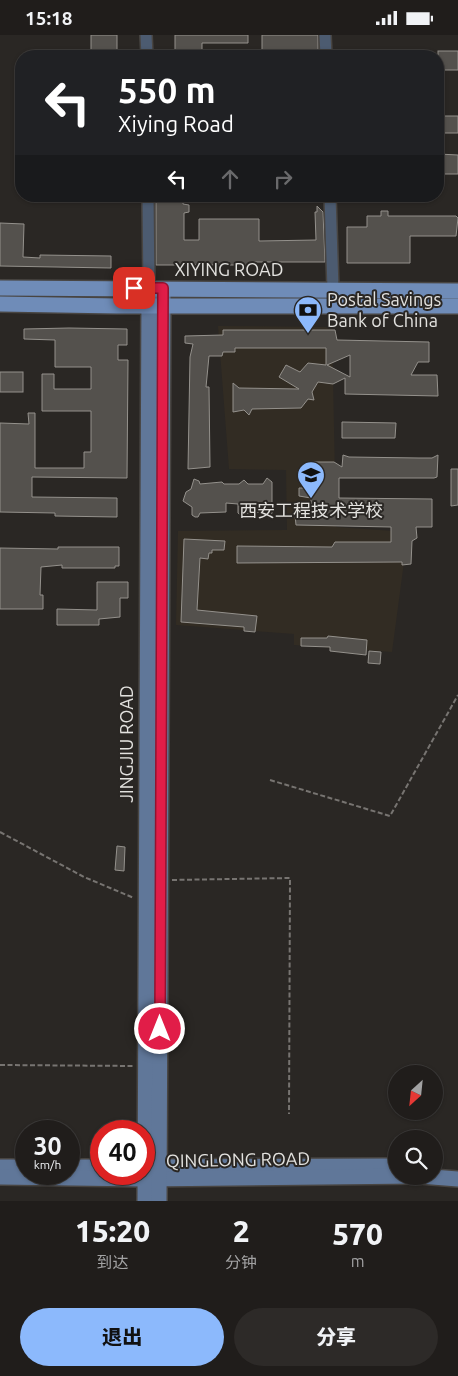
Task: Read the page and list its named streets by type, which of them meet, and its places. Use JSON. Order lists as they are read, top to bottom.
{
  "streets": {
    "main road": ["XIYING ROAD"],
    "street": ["JINGJIU ROAD", "QINGLONG ROAD"]
  },
  "crossings": [
    ["XIYING ROAD", "JINGJIU ROAD"]
  ],
  "places": {
    "bank": ["Postal Savings Bank of China"],
    "school or university": ["西安工程技术学校"]
  },
  "north": "bottom left",
  "page": {
    "status": "15:18",
    "turn": ["550 m", "Xiying Road"],
    "speed": "30 km/h",
    "limit": "40",
    "eta": [
      "15:20",
      "到达",
      "2",
      "分钟",
      "570",
      "m"
    ],
    "buttons": ["退出", "分享"]
  }
}
